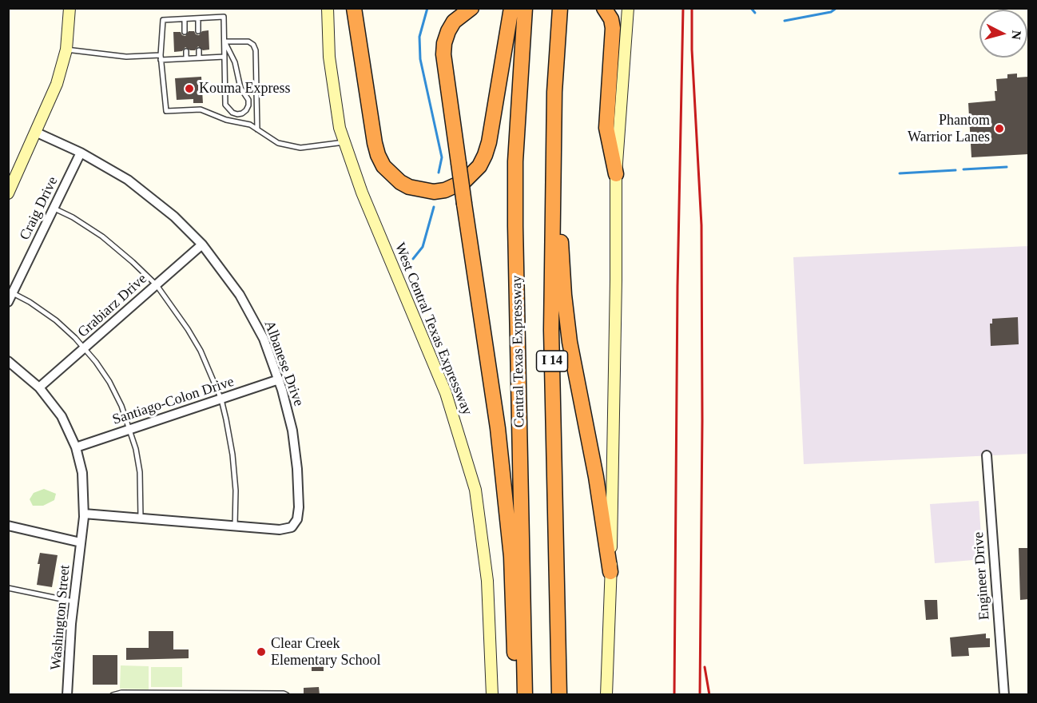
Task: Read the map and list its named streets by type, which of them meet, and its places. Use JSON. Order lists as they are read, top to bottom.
{
  "streets": {
    "highway": ["Central Texas Expressway", "I 14"],
    "main road": ["West Central Texas Expressway"],
    "street": [
      "Craig Drive",
      "Grabiarz Drive",
      "Albanese Drive",
      "Santiago-Colon Drive",
      "Engineer Drive",
      "Washington Street"
    ]
  },
  "crossings": [
    ["Craig Drive", "Albanese Drive"],
    ["Grabiarz Drive", "Albanese Drive"],
    ["Grabiarz Drive", "Washington Street"],
    ["Albanese Drive", "Santiago-Colon Drive"],
    ["Albanese Drive", "Washington Street"],
    ["Santiago-Colon Drive", "Washington Street"]
  ],
  "places": ["Kouma Express", "Phantom Warrior Lanes", "Clear Creek Elementary School"],
  "north": "right"
}
